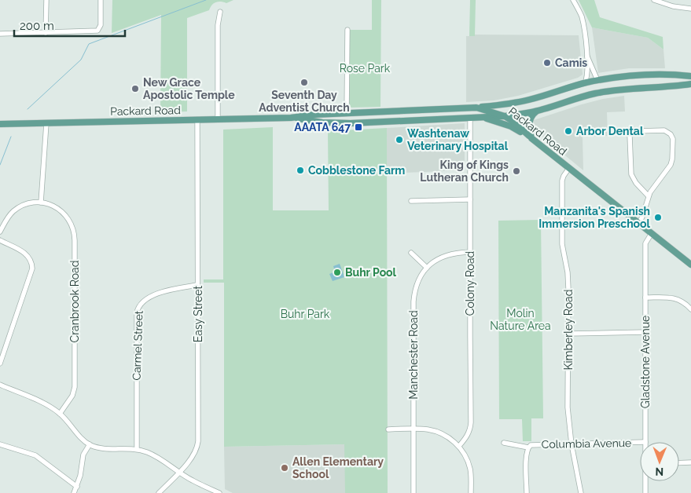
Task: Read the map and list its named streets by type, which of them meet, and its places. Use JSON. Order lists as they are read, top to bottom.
{
  "streets": {
    "main road": ["Packard Road"],
    "street": [
      "Colony Road",
      "Cranbrook Road",
      "Easy Street",
      "Kimberley Road",
      "Carmel Street",
      "Manchester Road",
      "Gladstone Avenue",
      "Columbia Avenue"
    ]
  },
  "crossings": [
    ["Packard Road", "Colony Road"],
    ["Packard Road", "Easy Street"],
    ["Packard Road", "Kimberley Road"],
    ["Packard Road", "Gladstone Avenue"],
    ["Colony Road", "Manchester Road"],
    ["Easy Street", "Carmel Street"],
    ["Kimberley Road", "Columbia Avenue"]
  ],
  "parks": ["Rose Park", "Molin Nature Area", "Buhr Park"],
  "places": {
    "other": [
      "Camis",
      "Seventh Day Adventist Church",
      "New Grace Apostolic Temple",
      "Arbor Dental",
      "Washtenaw Veterinary Hospital",
      "Cobblestone Farm",
      "King of Kings Lutheran Church",
      "Manzanita's Spanish Immersion Preschool",
      "Buhr Pool",
      "Allen Elementary School"
    ],
    "transit": ["AAATA 647"]
  },
  "scale_bar": "200 m",
  "north": "bottom"
}
